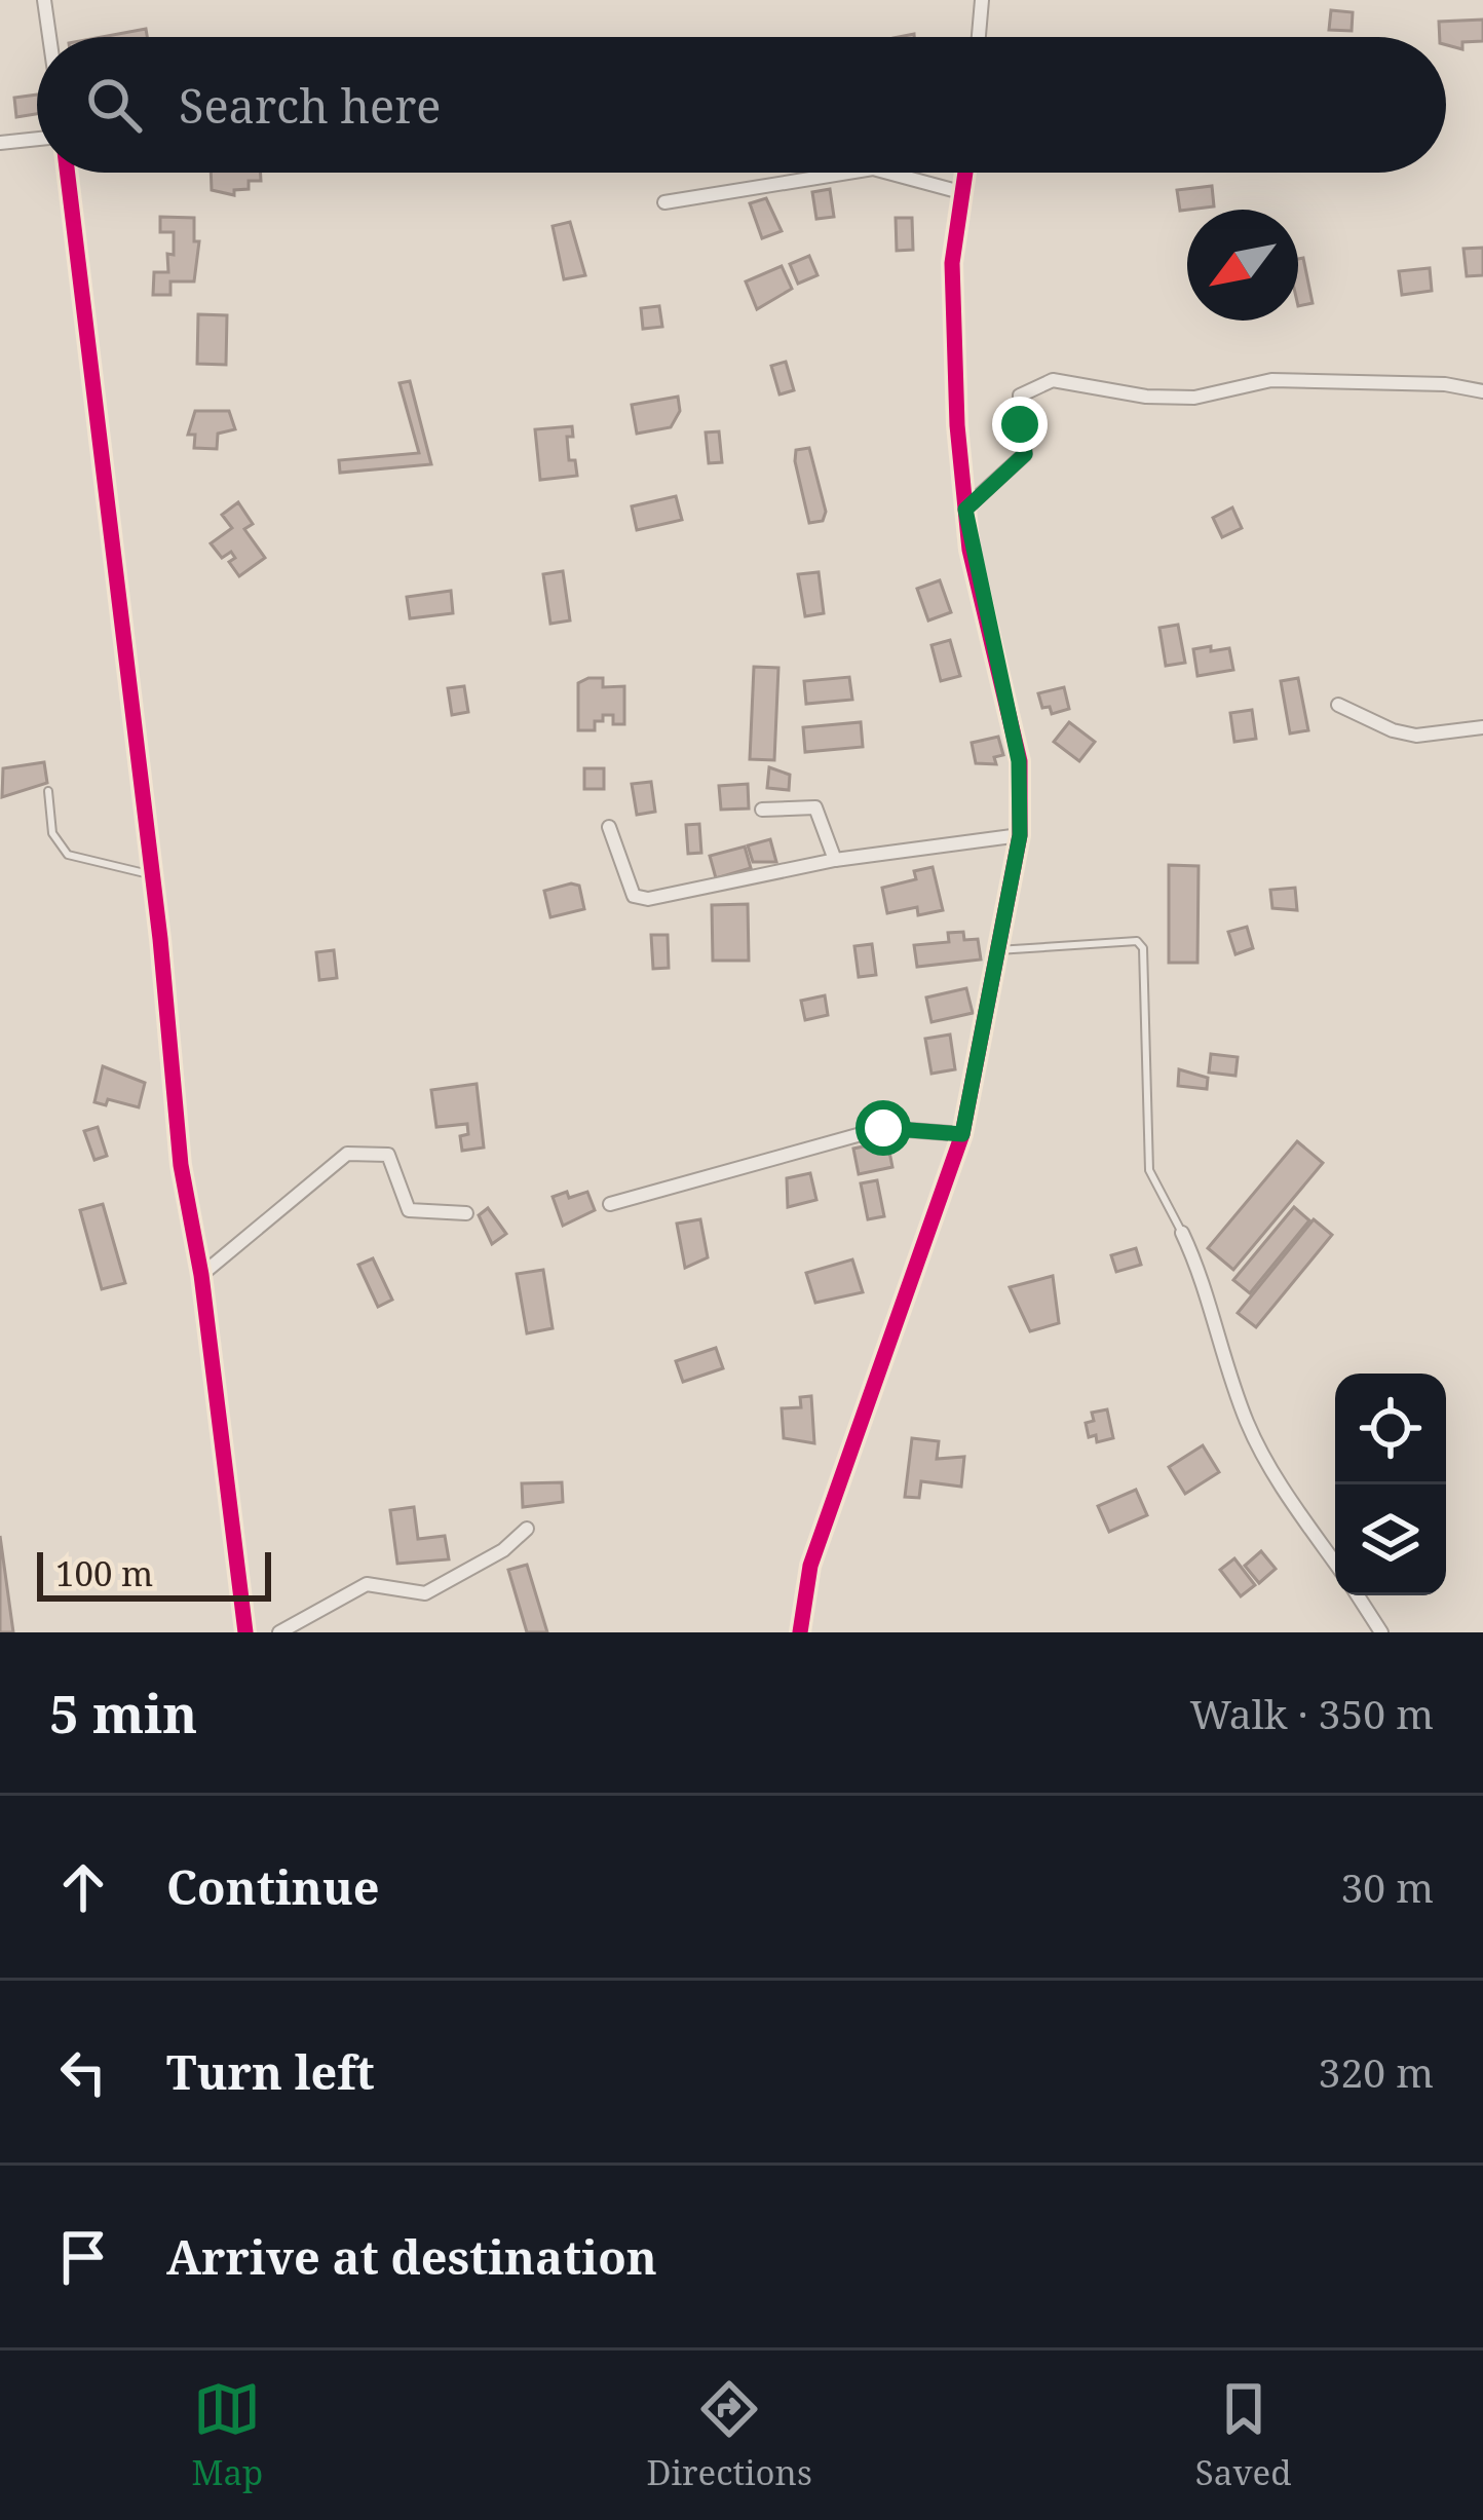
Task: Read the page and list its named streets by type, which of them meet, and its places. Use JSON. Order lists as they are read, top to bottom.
{
  "scale_bar": "100 m",
  "north": "bottom left",
  "page": {
    "search": "Search here",
    "scale": "100 m",
    "heading": ["5 min", "Walk · 350 m"],
    "list": [
      ["Continue", "30 m"],
      ["Turn left", "320 m"],
      "Arrive at destination"
    ],
    "nav": ["Map", "Directions", "Saved"]
  }
}
